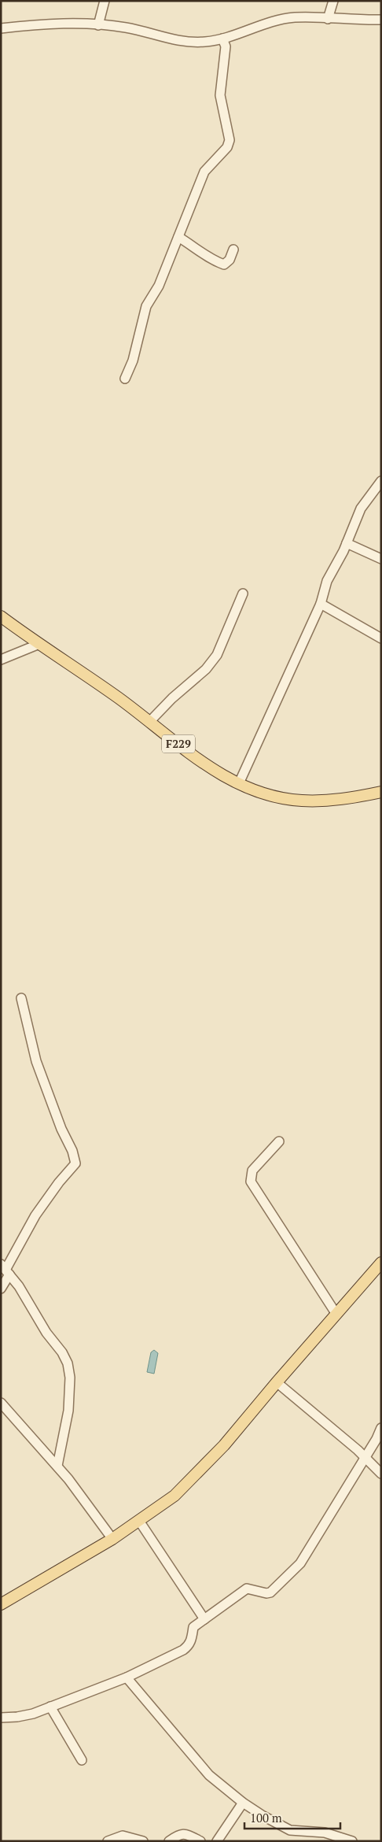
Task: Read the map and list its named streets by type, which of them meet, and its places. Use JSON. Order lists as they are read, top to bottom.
{
  "streets": {
    "main road": ["F229"]
  },
  "scale_bar": "100 m"
}
